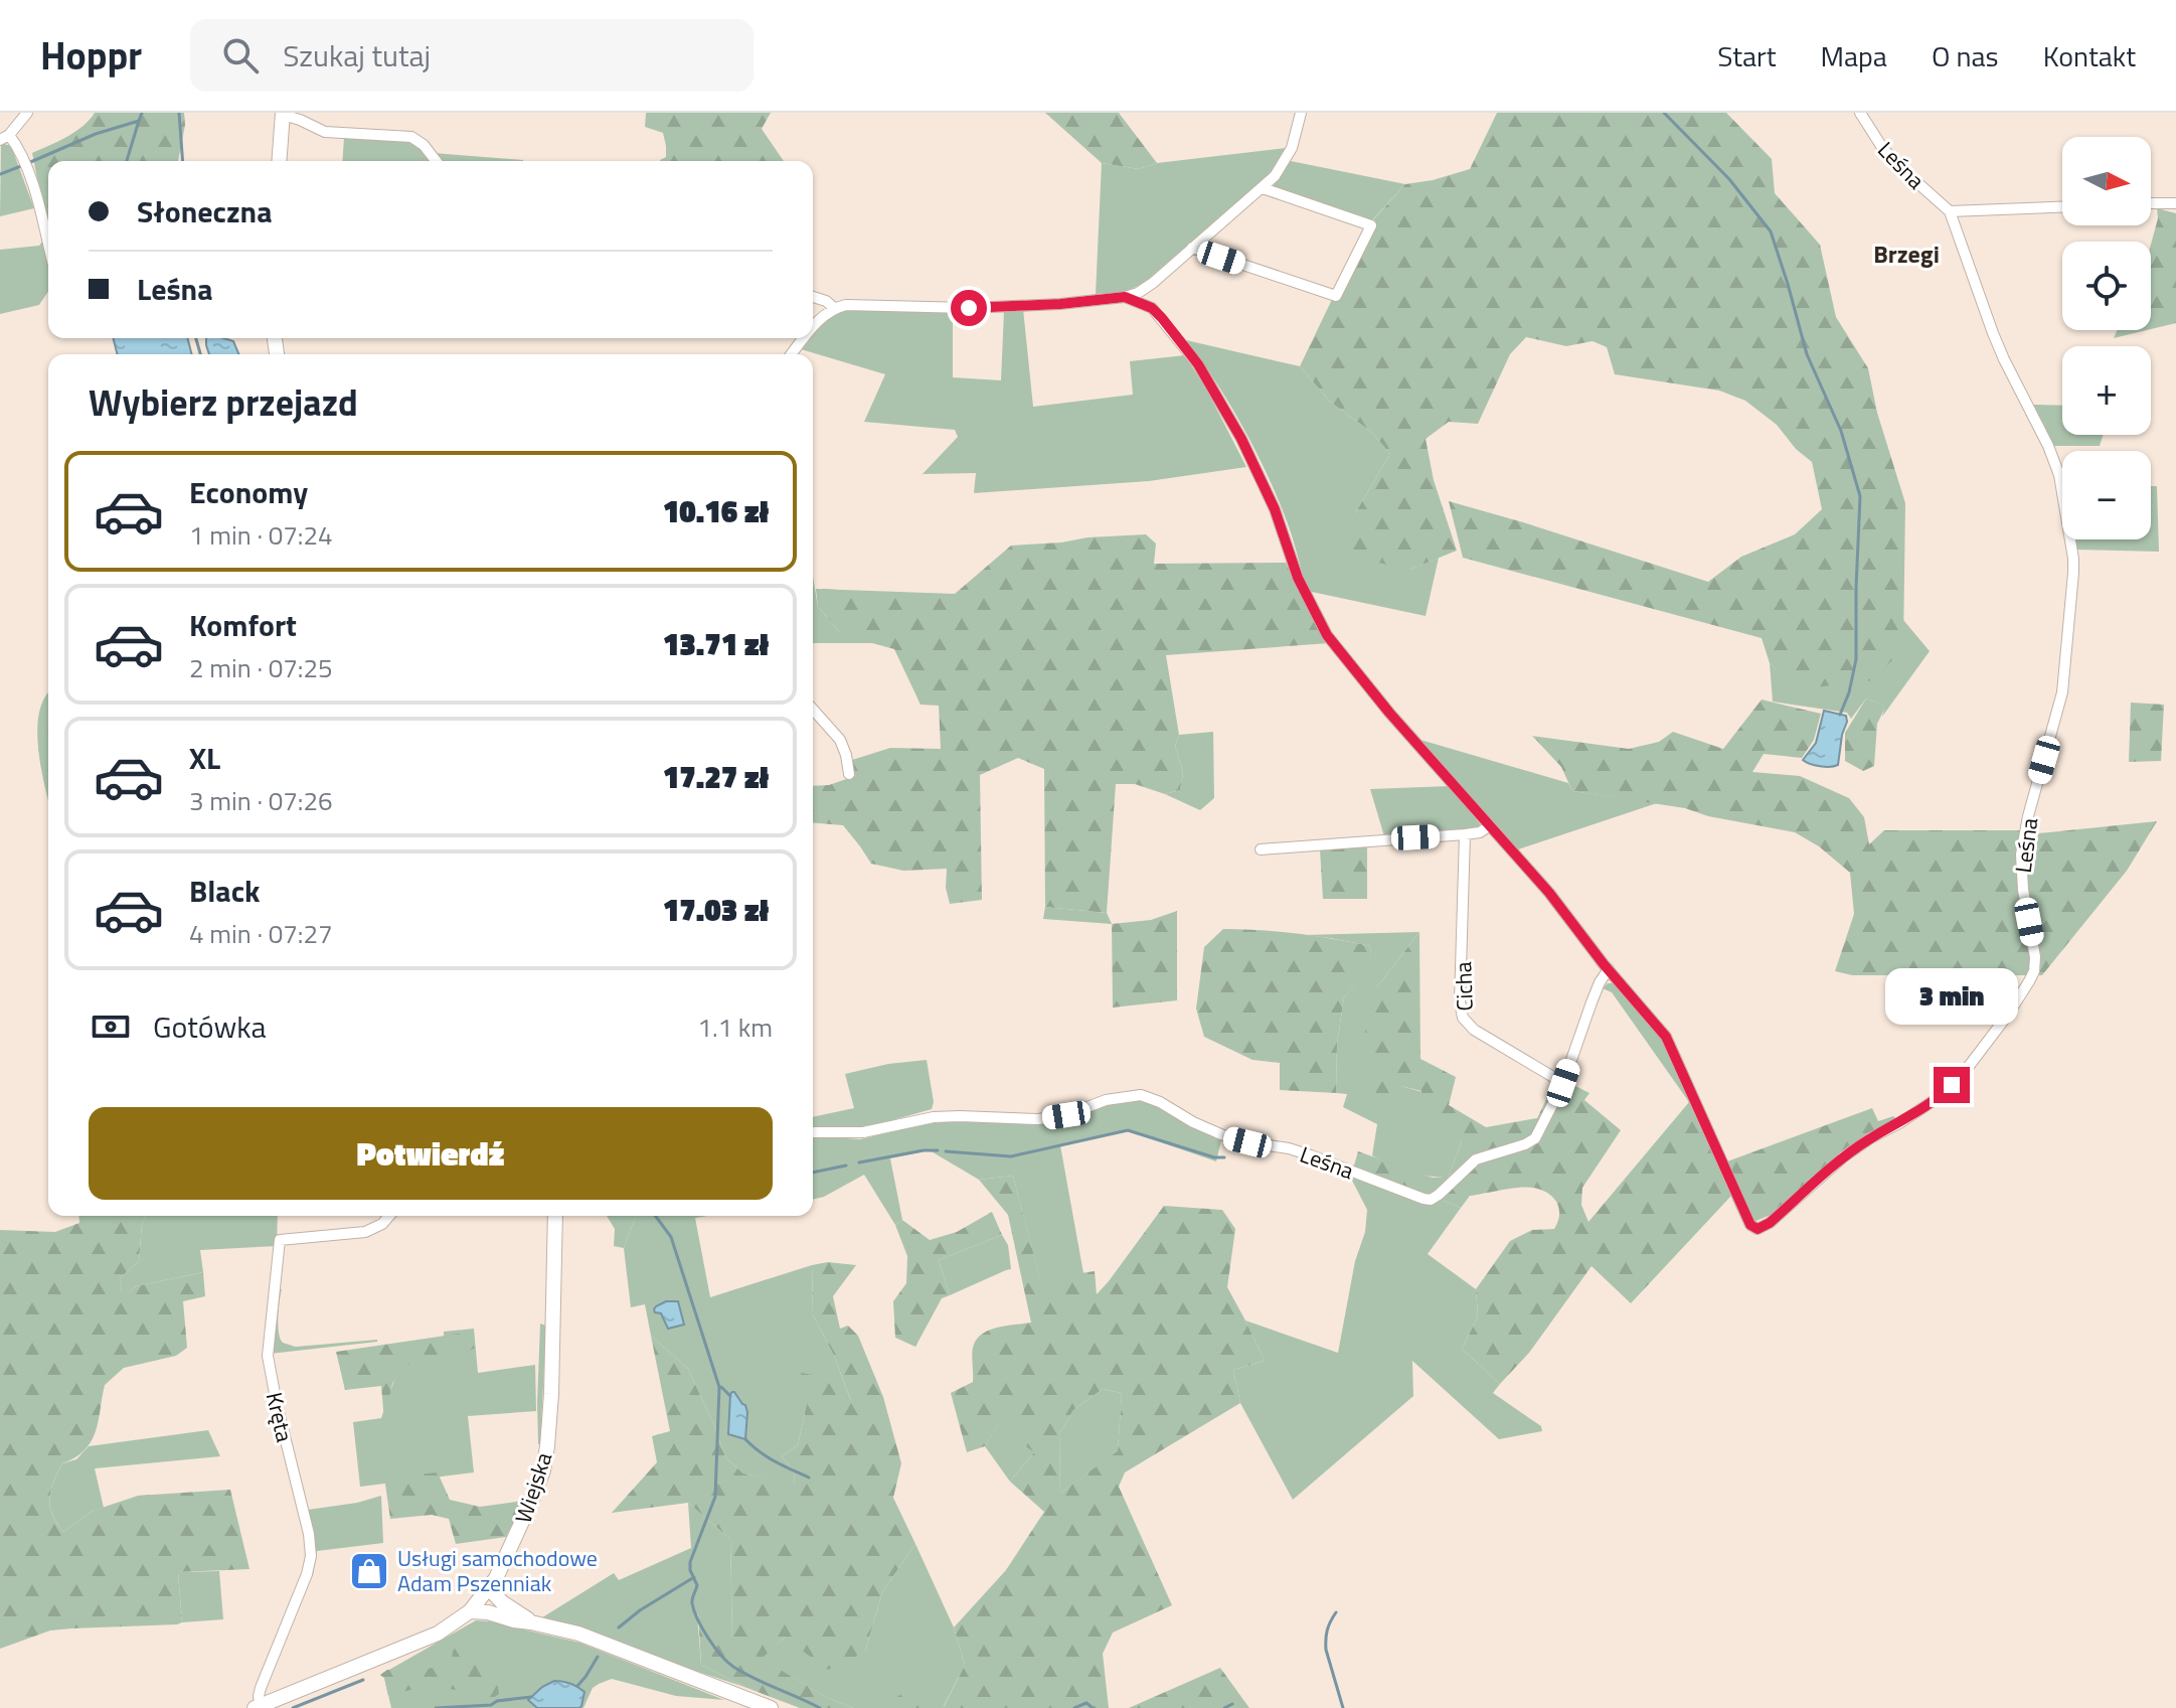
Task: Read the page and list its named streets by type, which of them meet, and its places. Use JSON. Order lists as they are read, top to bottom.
{
  "streets": {
    "street": [
      "Leśna",
      "Cicha",
      "Kręta",
      "Wiejska"
    ]
  },
  "crossings": [
    ["Leśna", "Cicha"],
    ["Kręta", "Wiejska"]
  ],
  "districts": ["Brzegi"],
  "places": {
    "shop": ["Usługi samochodowe Adam Pszenniak"]
  },
  "north": "right",
  "page": {
    "header": "Hoppr",
    "search": "Szukaj tutaj",
    "nav": [
      "Start",
      "Mapa",
      "O nas",
      "Kontakt"
    ],
    "map_buttons": ["+", "−"],
    "banner": ["Słoneczna", "Leśna"],
    "heading": "Wybierz przejazd",
    "list": [
      {
        "name": "Economy",
        "note": "1 min · 07:24",
        "value": "10.16 zł"
      },
      {
        "name": "Komfort",
        "note": "2 min · 07:25",
        "value": "13.71 zł"
      },
      {
        "name": "XL",
        "note": "3 min · 07:26",
        "value": "17.27 zł"
      },
      {
        "name": "Black",
        "note": "4 min · 07:27",
        "value": "17.03 zł"
      }
    ],
    "bubble": "3 min",
    "pay": ["Gotówka", "1.1 km"],
    "buttons": "Potwierdź"
  }
}
